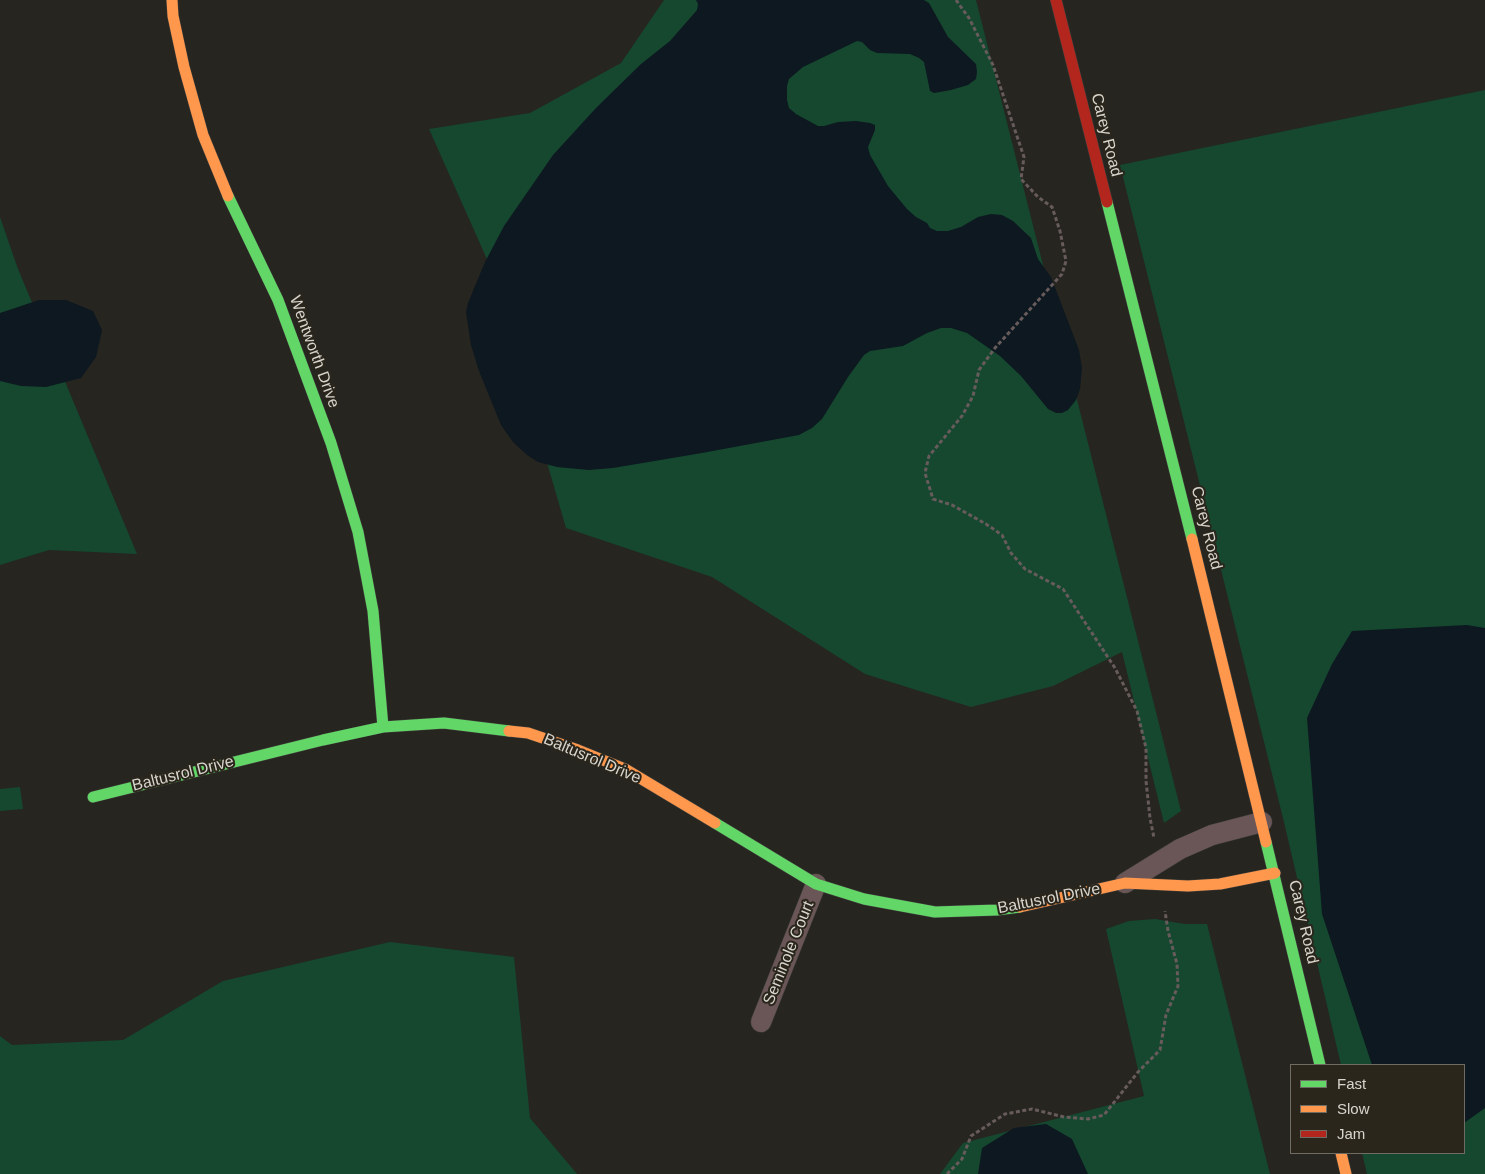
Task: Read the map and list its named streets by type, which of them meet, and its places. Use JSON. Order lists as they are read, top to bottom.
{
  "streets": {
    "street": [
      "Carey Road",
      "Wentworth Drive",
      "Baltusrol Drive",
      "Seminole Court"
    ]
  },
  "crossings": [
    ["Carey Road", "Baltusrol Drive"],
    ["Wentworth Drive", "Baltusrol Drive"],
    ["Baltusrol Drive", "Seminole Court"]
  ],
  "legend": ["Fast", "Slow", "Jam"]
}
